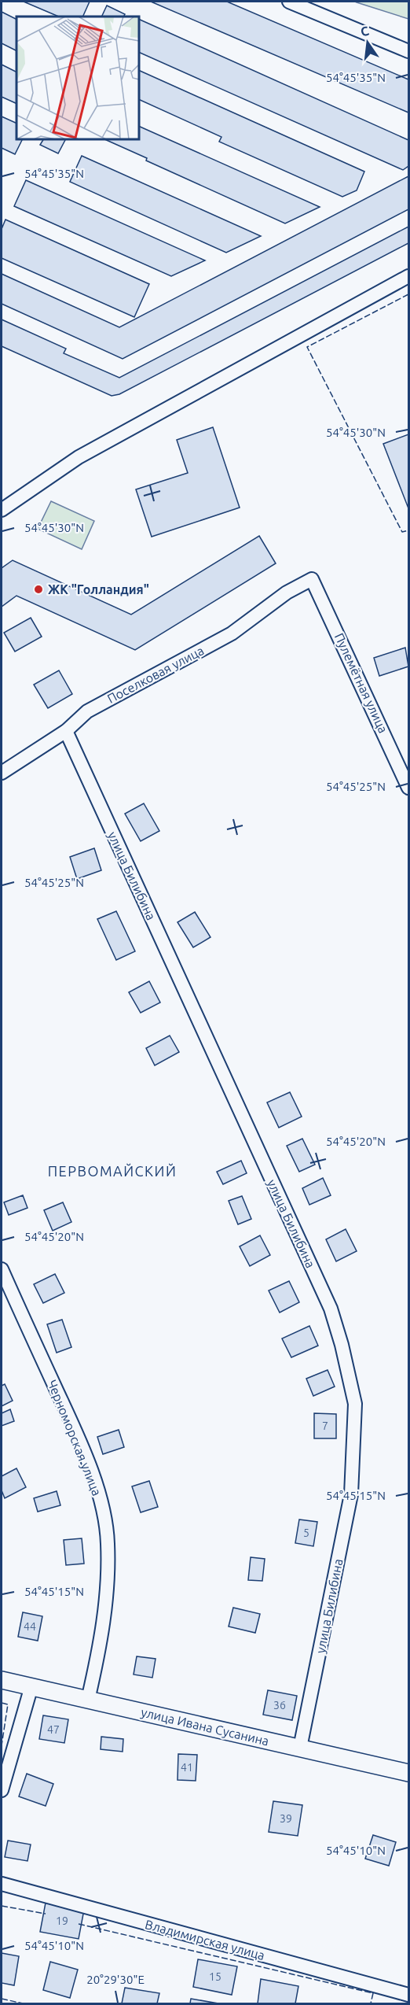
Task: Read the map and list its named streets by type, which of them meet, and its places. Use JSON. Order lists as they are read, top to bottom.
{
  "streets": {
    "street": [
      "Поселковая улица",
      "Пулемётная улица",
      "улица Билибина",
      "Черноморская улица",
      "улица Ивана Сусанина",
      "Владимирская улица"
    ]
  },
  "crossings": [
    ["Поселковая улица", "Пулемётная улица"],
    ["Поселковая улица", "улица Билибина"],
    ["улица Билибина", "улица Ивана Сусанина"],
    ["Черноморская улица", "улица Ивана Сусанина"]
  ],
  "districts": ["ПЕРВОМАЙСКИЙ"],
  "places": ["ЖК \"Голландия\""],
  "house_numbers": [
    "7",
    "5",
    "44",
    "36",
    "47",
    "41",
    "39",
    "19",
    "15"
  ],
  "north": "top",
  "coordinates": [
    "54°45'35\"N",
    "54°45'30\"N",
    "54°45'25\"N",
    "54°45'20\"N",
    "54°45'15\"N",
    "54°45'10\"N",
    "20°29'30\"E"
  ]
}
